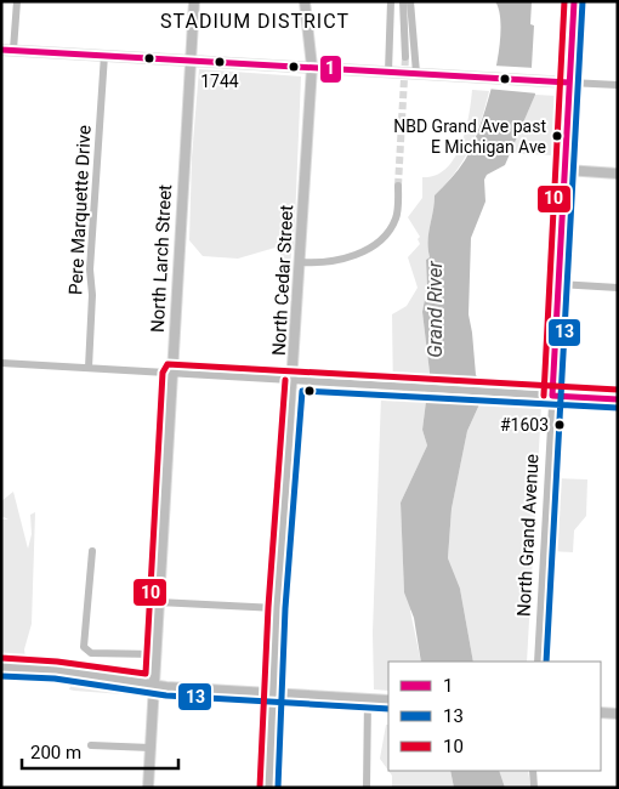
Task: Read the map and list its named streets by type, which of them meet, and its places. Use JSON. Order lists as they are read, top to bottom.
{
  "streets": {
    "main road": ["North Larch Street", "North Cedar Street", "North Grand Avenue"],
    "street": ["Pere Marquette Drive"]
  },
  "districts": ["STADIUM DISTRICT"],
  "water": ["Grand River"],
  "places": ["1744", "NBD Grand Ave past E Michigan Ave", "#1603"],
  "lines": ["transit line 1", "transit line 13", "transit line 10"],
  "legend": ["1", "13", "10"],
  "scale_bar": "200 m"
}
